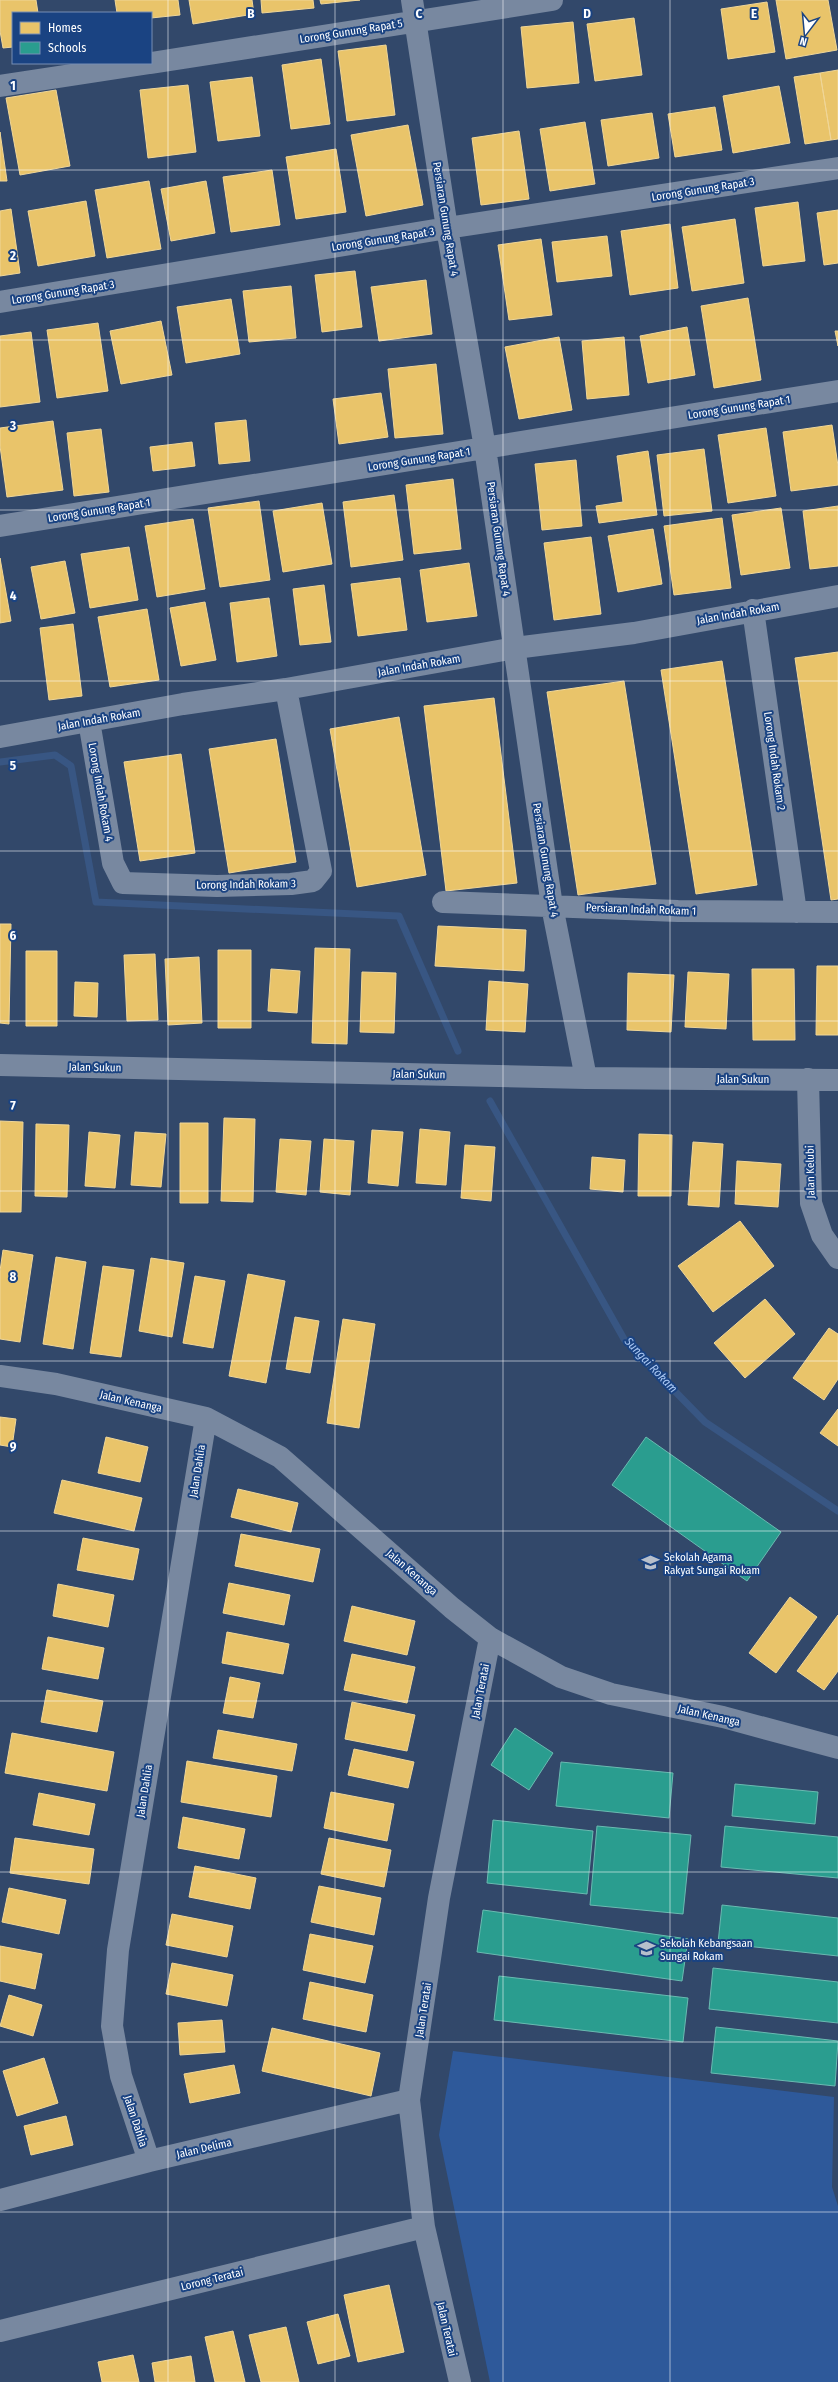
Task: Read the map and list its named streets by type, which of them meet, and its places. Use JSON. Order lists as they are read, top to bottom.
{
  "streets": {
    "street": [
      "Lorong Gunung Rapat 5",
      "Lorong Gunung Rapat 3",
      "Persiaran Gunung Rapat 4",
      "Lorong Gunung Rapat 1",
      "Jalan Indah Rokam",
      "Lorong Indah Rokam 2",
      "Lorong Indah Rokam 4",
      "Lorong Indah Rokam 3",
      "Persiaran Indah Rokam 1",
      "Jalan Sukun",
      "Jalan Kelubi",
      "Jalan Kenanga",
      "Jalan Dahlia",
      "Jalan Teratai",
      "Jalan Delima",
      "Lorong Teratai"
    ]
  },
  "crossings": [
    ["Lorong Gunung Rapat 5", "Persiaran Gunung Rapat 4"],
    ["Lorong Gunung Rapat 3", "Persiaran Gunung Rapat 4"],
    ["Persiaran Gunung Rapat 4", "Lorong Gunung Rapat 1"],
    ["Persiaran Gunung Rapat 4", "Jalan Indah Rokam"],
    ["Persiaran Gunung Rapat 4", "Persiaran Indah Rokam 1"],
    ["Persiaran Gunung Rapat 4", "Jalan Sukun"],
    ["Jalan Indah Rokam", "Lorong Indah Rokam 2"],
    ["Jalan Indah Rokam", "Lorong Indah Rokam 4"],
    ["Jalan Indah Rokam", "Lorong Indah Rokam 3"],
    ["Lorong Indah Rokam 2", "Persiaran Indah Rokam 1"],
    ["Lorong Indah Rokam 4", "Lorong Indah Rokam 3"],
    ["Jalan Sukun", "Jalan Kelubi"],
    ["Jalan Kenanga", "Jalan Dahlia"],
    ["Jalan Kenanga", "Jalan Teratai"],
    ["Jalan Dahlia", "Jalan Delima"],
    ["Jalan Teratai", "Jalan Delima"],
    ["Jalan Teratai", "Lorong Teratai"]
  ],
  "water": ["Sungai Rokam"],
  "places": {
    "school or university": ["Sekolah Agama Rakyat Sungai Rokam", "Sekolah Kebangsaan Sungai Rokam"]
  },
  "legend": ["Homes", "Schools"],
  "north": "bottom",
  "grid": {
    "columns": [
      "B",
      "C",
      "D",
      "E"
    ],
    "rows": [
      "1",
      "2",
      "3",
      "4",
      "5",
      "6",
      "7",
      "8",
      "9"
    ]
  }
}
